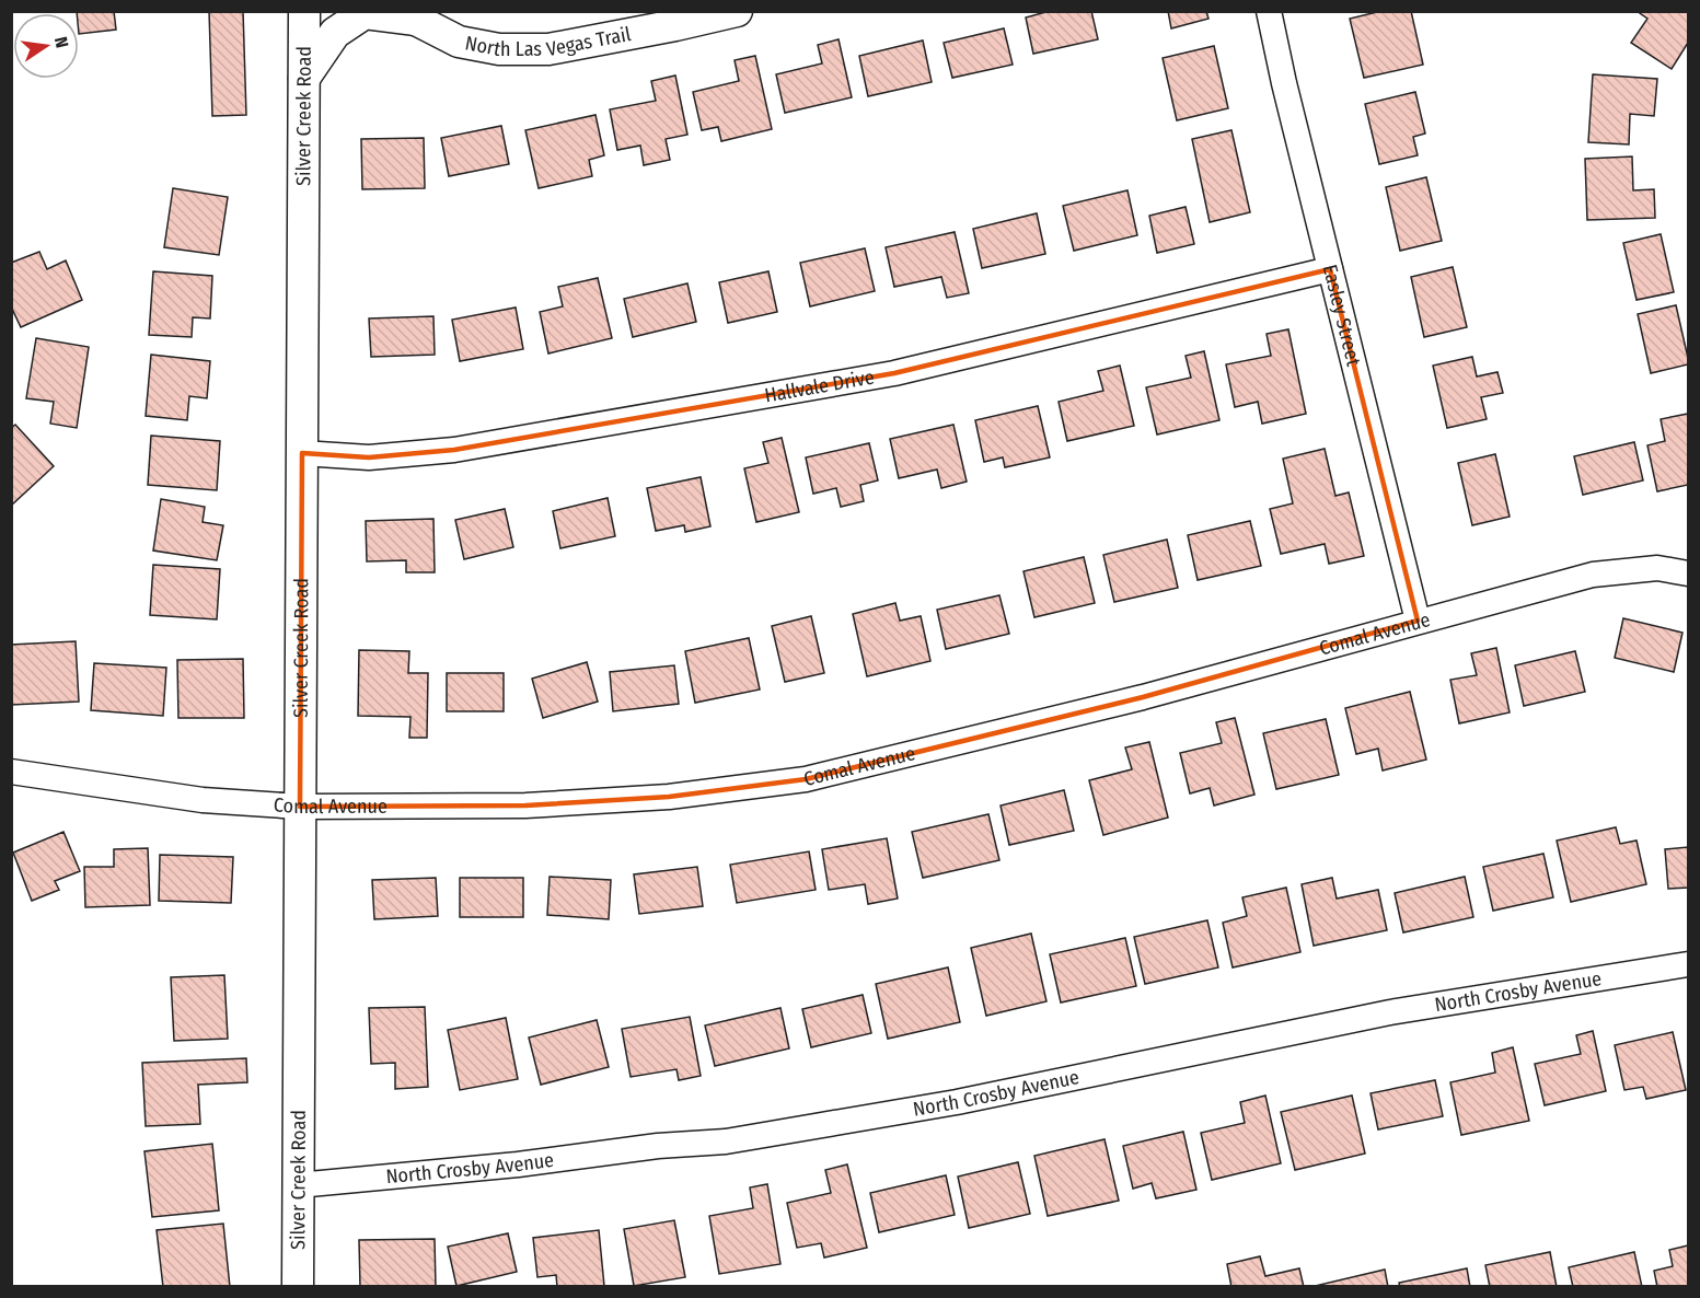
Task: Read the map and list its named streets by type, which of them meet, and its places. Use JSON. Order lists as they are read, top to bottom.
{
  "streets": {
    "street": [
      "North Las Vegas Trail",
      "Silver Creek Road",
      "Easley Street",
      "Hallvale Drive",
      "Comal Avenue",
      "North Crosby Avenue"
    ]
  },
  "crossings": [
    ["North Las Vegas Trail", "Silver Creek Road"],
    ["Silver Creek Road", "Hallvale Drive"],
    ["Silver Creek Road", "Comal Avenue"],
    ["Silver Creek Road", "North Crosby Avenue"],
    ["Easley Street", "Hallvale Drive"],
    ["Easley Street", "Comal Avenue"]
  ],
  "north": "right"
}
